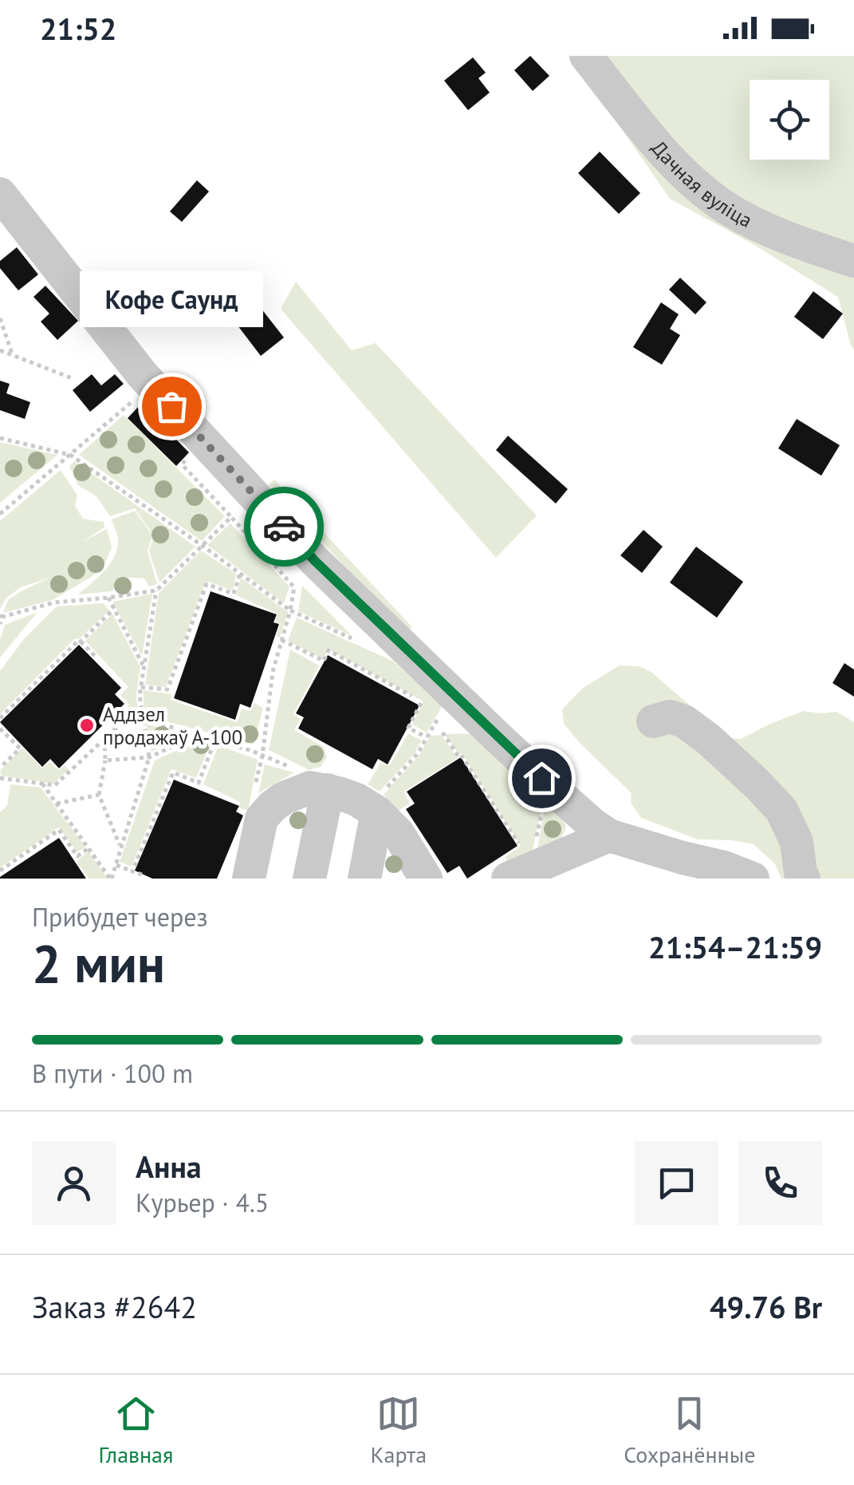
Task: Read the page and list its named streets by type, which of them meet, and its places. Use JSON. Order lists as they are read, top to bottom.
{
  "streets": {
    "street": ["Дачная вуліца"]
  },
  "places": ["Кофе Саунд", "Аддзел продажаў А-100"],
  "page": {
    "status": "21:52",
    "bubble": "Кофе Саунд",
    "heading": ["2 мин", "Прибудет через", "21:54–21:59"],
    "panel": [
      "Анна",
      "Курьер · 4.5",
      "Заказ #2642",
      "49.76 Br"
    ],
    "bar": "В пути · 100 m",
    "tabs": ["Главная", "Карта", "Сохранённые"]
  }
}
